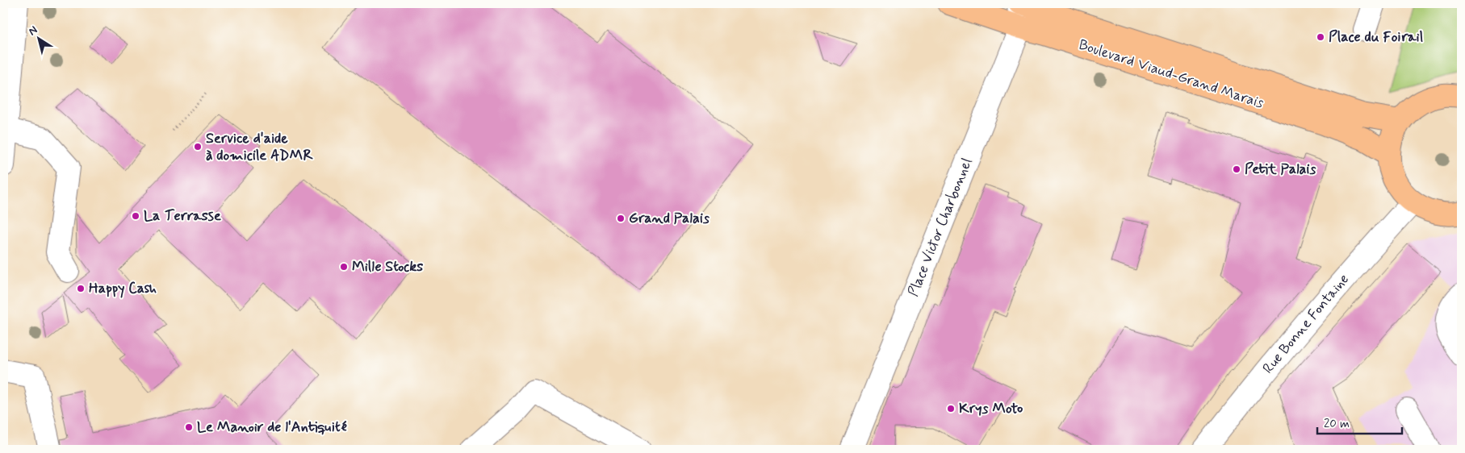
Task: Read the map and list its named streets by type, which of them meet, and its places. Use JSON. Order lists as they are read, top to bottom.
{
  "streets": {
    "main road": ["Boulevard Viaud-Grand Marais"],
    "street": ["Place Victor Charbonnel", "Rue Bonne Fontaine"]
  },
  "crossings": [
    ["Boulevard Viaud-Grand Marais", "Place Victor Charbonnel"]
  ],
  "places": [
    "Place du Foirail",
    "Service d'aide à domicile ADMR",
    "Petit Palais",
    "La Terrasse",
    "Grand Palais",
    "Mille Stocks",
    "Happy Cash",
    "Krys Moto",
    "Le Manoir de l'Antiquité"
  ],
  "scale_bar": "20 m",
  "north": "top left"
}
